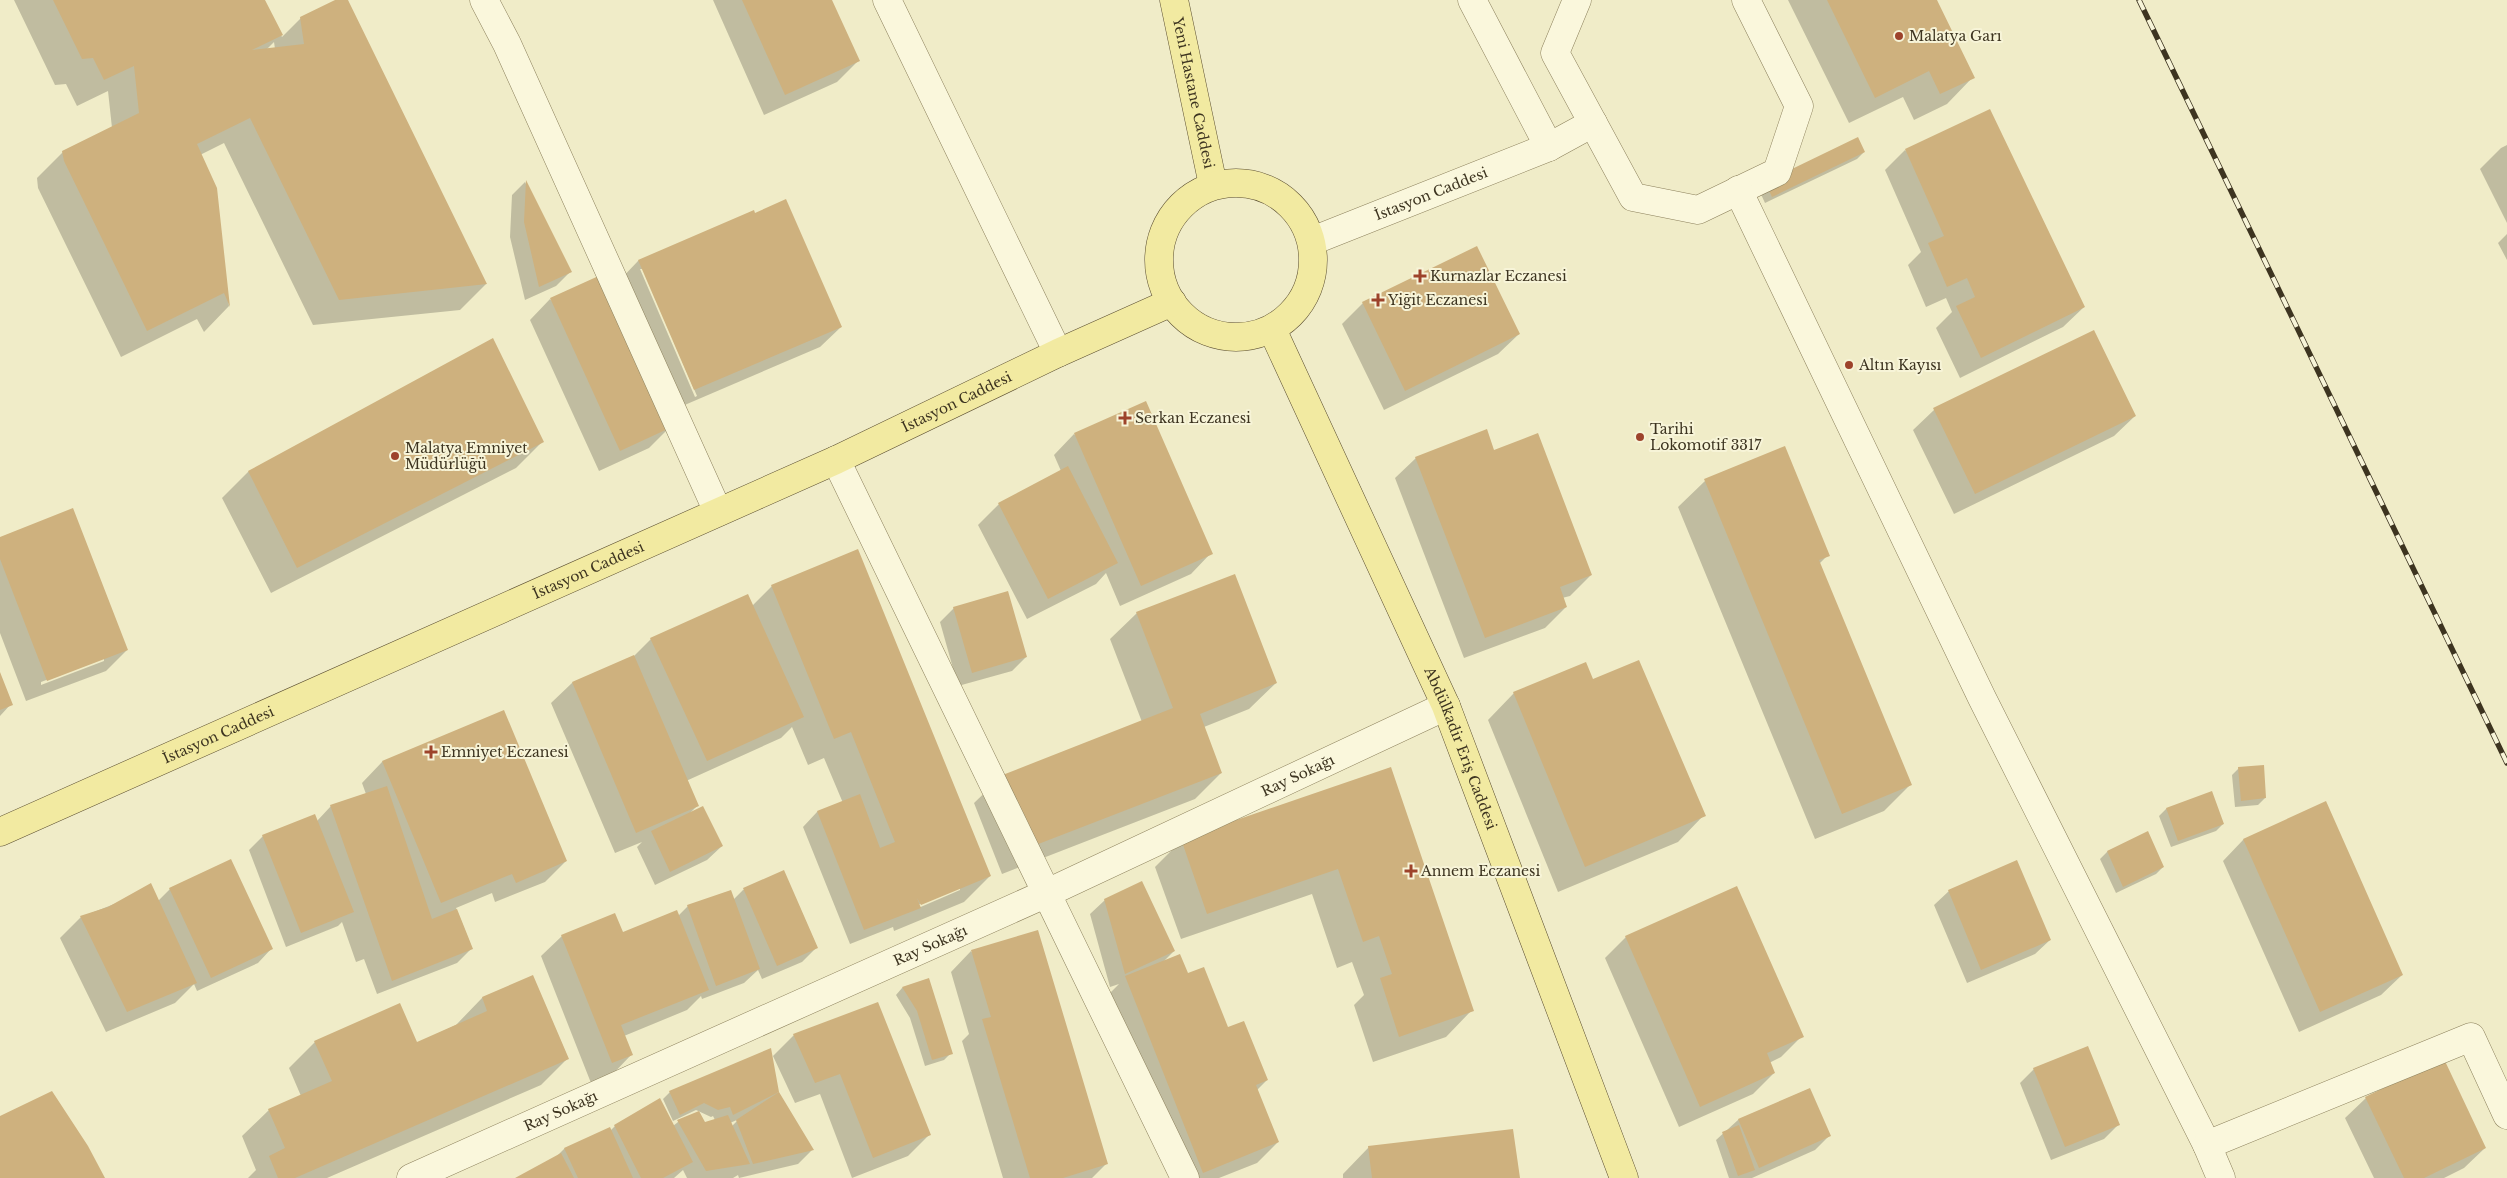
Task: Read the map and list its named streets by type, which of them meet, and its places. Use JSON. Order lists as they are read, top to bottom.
{
  "streets": {
    "main road": ["Yeni Hastane Caddesi", "İstasyon Caddesi", "Abdülkadir Eriş Caddesi"],
    "street": ["Ray Sokağı"]
  },
  "crossings": [
    ["Yeni Hastane Caddesi", "İstasyon Caddesi"],
    ["Yeni Hastane Caddesi", "Abdülkadir Eriş Caddesi"],
    ["İstasyon Caddesi", "Abdülkadir Eriş Caddesi"],
    ["Abdülkadir Eriş Caddesi", "Ray Sokağı"]
  ],
  "places": {
    "other": [
      "Malatya Garı",
      "Altın Kayısı",
      "Tarihi Lokomotif 3317",
      "Malatya Emniyet Müdürlüğü"
    ],
    "health": [
      "Kurnazlar Eczanesi",
      "Yiğit Eczanesi",
      "Serkan Eczanesi",
      "Emniyet Eczanesi",
      "Annem Eczanesi"
    ]
  }
}
